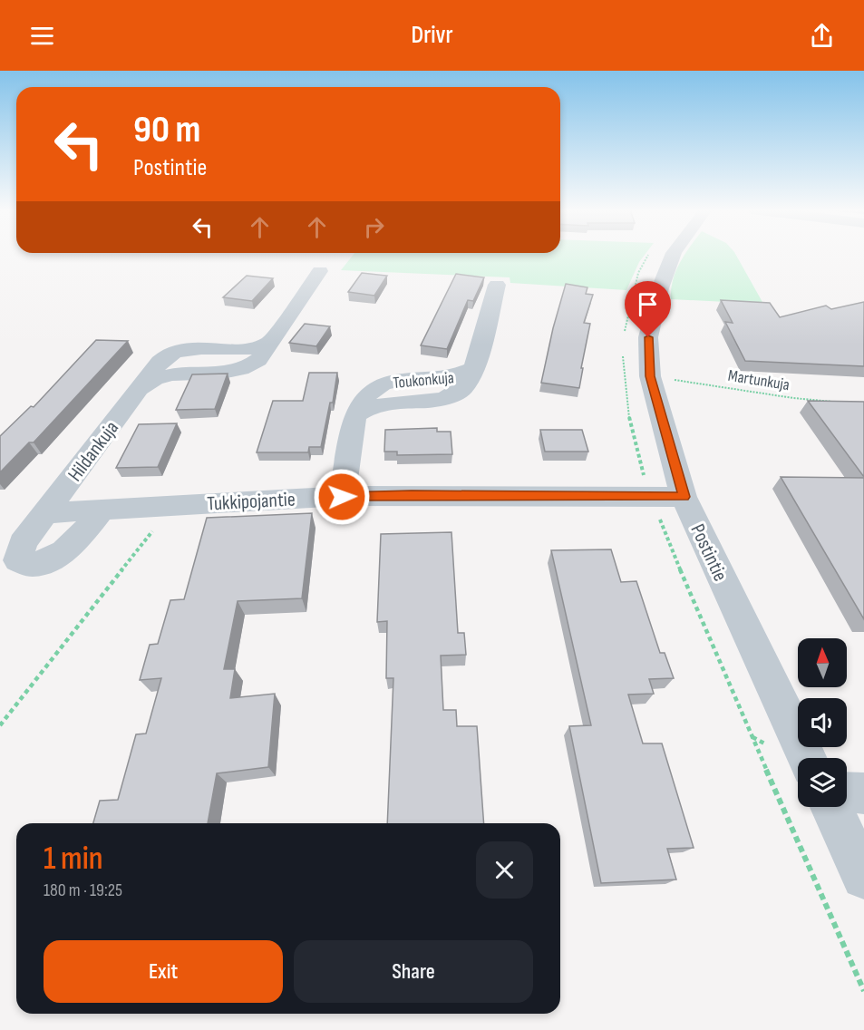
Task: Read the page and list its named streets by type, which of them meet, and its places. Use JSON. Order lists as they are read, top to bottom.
{
  "streets": {
    "street": [
      "Toukonkuja",
      "Hildankuja",
      "Tukkipojantie",
      "Postintie"
    ],
    "path": ["Martunkuja"]
  },
  "crossings": [
    ["Toukonkuja", "Tukkipojantie"],
    ["Martunkuja", "Postintie"],
    ["Hildankuja", "Tukkipojantie"],
    ["Tukkipojantie", "Postintie"]
  ],
  "north": "top",
  "page": {
    "header": "Drivr",
    "turn": ["90 m", "Postintie"],
    "heading": ["1 min", "180 m · 19:25"],
    "buttons": ["Exit", "Share"]
  }
}
